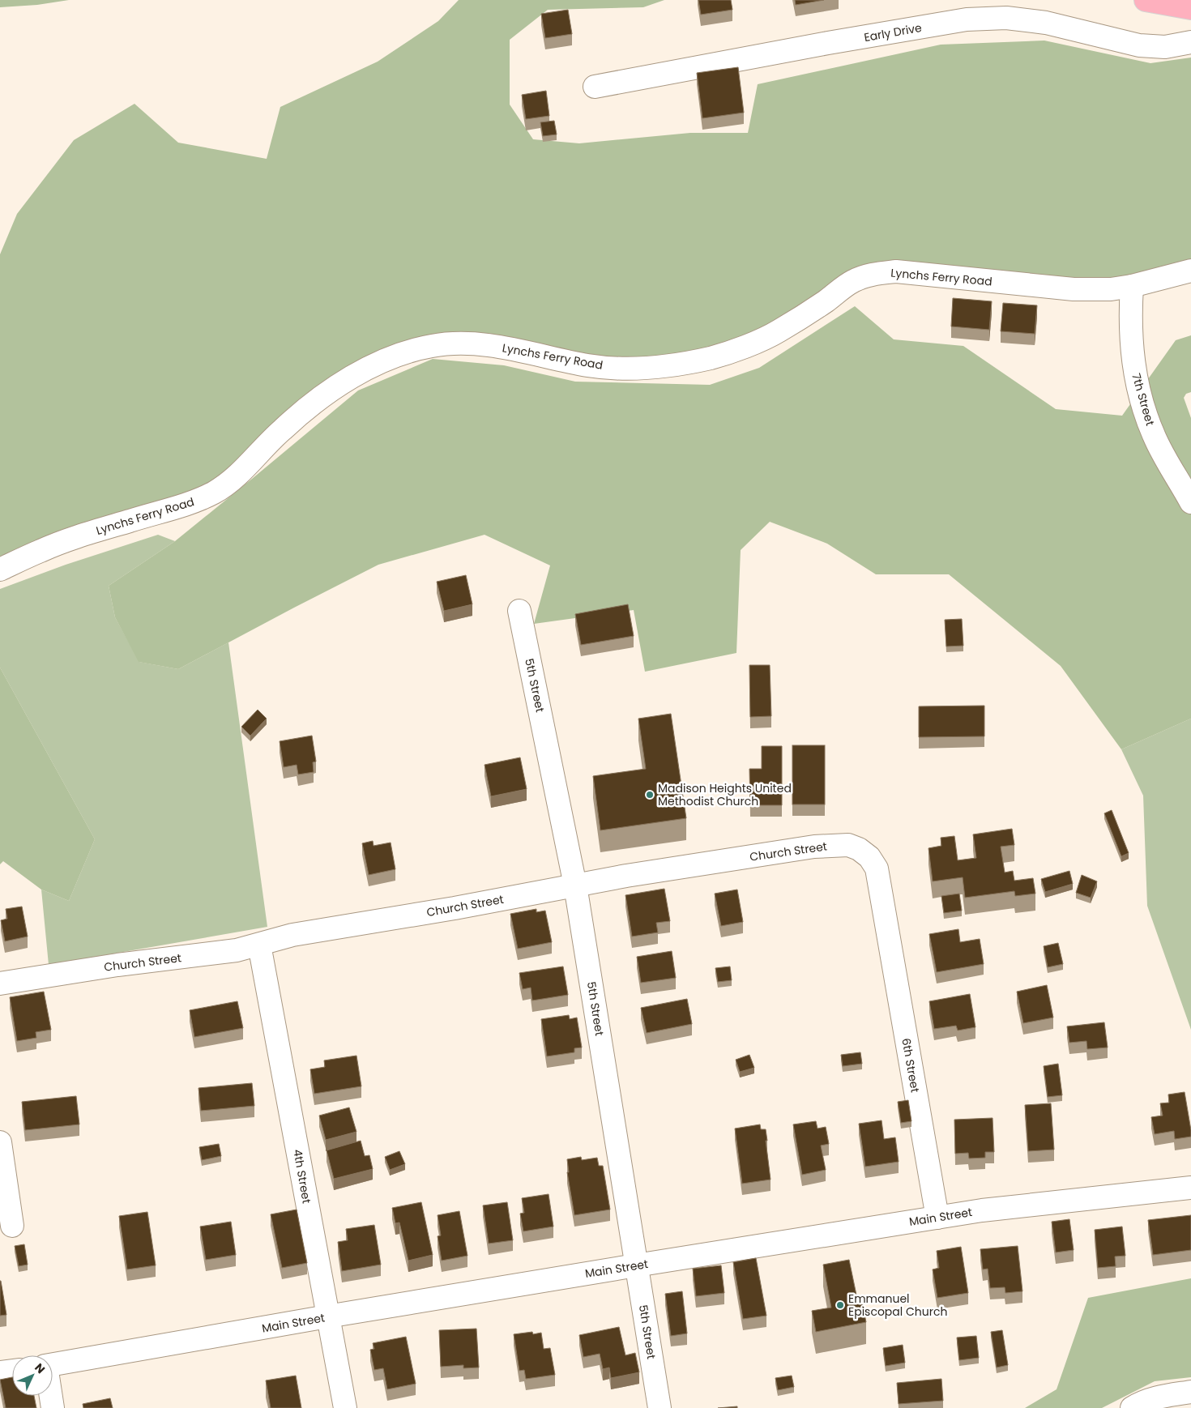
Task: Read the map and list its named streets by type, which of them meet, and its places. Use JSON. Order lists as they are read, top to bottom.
{
  "streets": {
    "street": [
      "Early Drive",
      "Lynchs Ferry Road",
      "7th Street",
      "5th Street",
      "Church Street",
      "6th Street",
      "4th Street",
      "Main Street"
    ]
  },
  "crossings": [
    ["Lynchs Ferry Road", "7th Street"],
    ["5th Street", "Church Street"],
    ["5th Street", "Main Street"],
    ["Church Street", "6th Street"],
    ["Church Street", "4th Street"],
    ["6th Street", "Main Street"],
    ["4th Street", "Main Street"]
  ],
  "places": ["Madison Heights United Methodist Church", "Emmanuel Episcopal Church"],
  "north": "top right"
}
